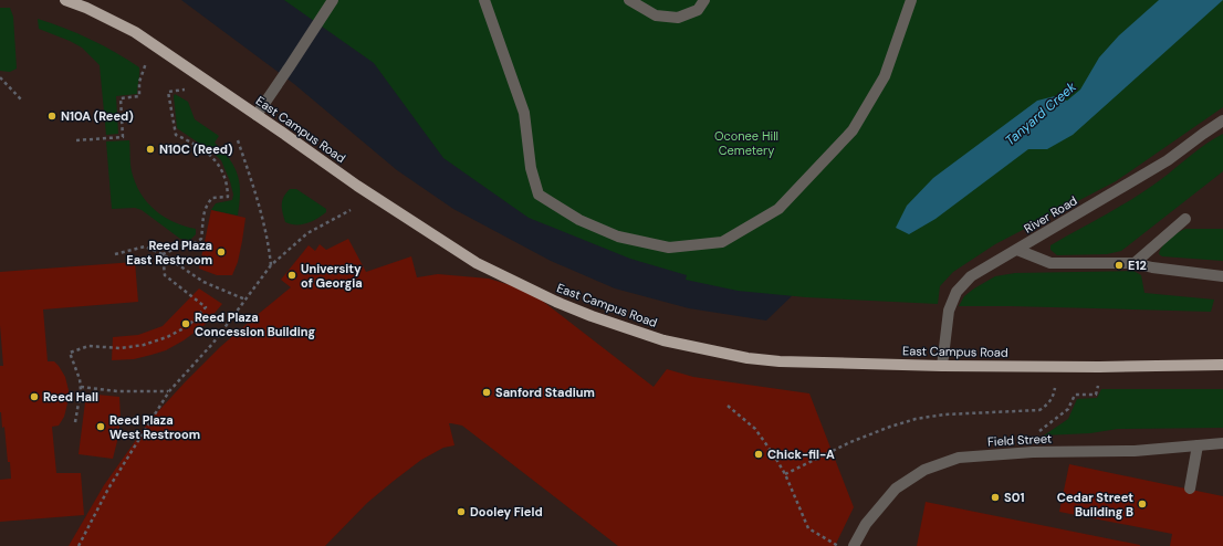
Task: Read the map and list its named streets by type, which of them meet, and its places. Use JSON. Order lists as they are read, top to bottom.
{
  "streets": {
    "main road": ["East Campus Road"],
    "street": ["River Road", "Field Street"]
  },
  "crossings": [
    ["East Campus Road", "River Road"]
  ],
  "water": ["Tanyard Creek"],
  "parks": ["Oconee Hill Cemetery"],
  "places": [
    "N10A (Reed)",
    "N10C (Reed)",
    "Reed Plaza East Restroom",
    "E12",
    "University of Georgia",
    "Reed Plaza Concession Building",
    "Sanford Stadium",
    "Reed Hall",
    "Reed Plaza West Restroom",
    "Chick-fil-A",
    "S01",
    "Cedar Street Building B",
    "Dooley Field"
  ]
}
